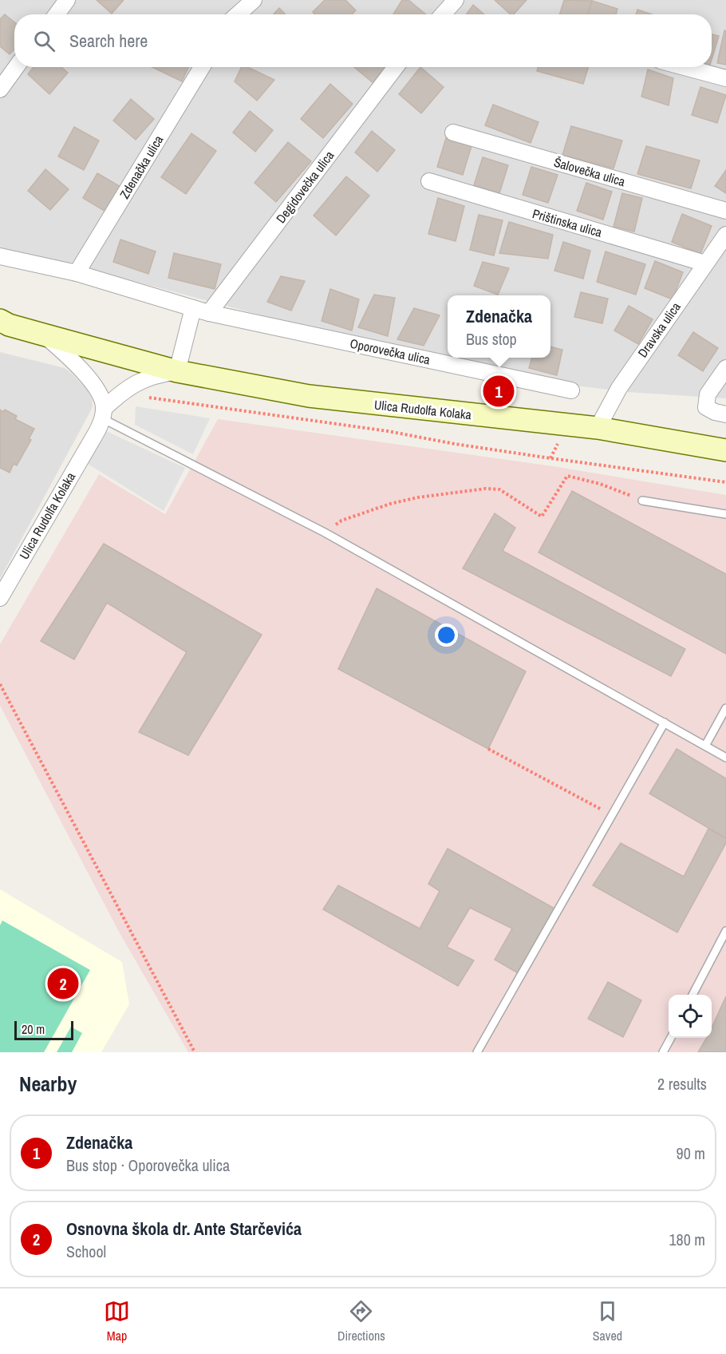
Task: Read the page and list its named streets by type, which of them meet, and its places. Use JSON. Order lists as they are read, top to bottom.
{
  "streets": {
    "main road": ["Ulica Rudolfa Kolaka"],
    "street": [
      "Zdenačka ulica",
      "Šalovečka ulica",
      "Degidovečka ulica",
      "Prištinska ulica",
      "Dravska ulica",
      "Oporovečka ulica"
    ]
  },
  "crossings": [
    ["Degidovečka ulica", "Oporovečka ulica"],
    ["Prištinska ulica", "Dravska ulica"],
    ["Dravska ulica", "Ulica Rudolfa Kolaka"]
  ],
  "scale_bar": "20 m",
  "page": {
    "search": "Search here",
    "popup": ["Zdenačka", "Bus stop"],
    "pins": ["1", "2"],
    "scale": "20 m",
    "heading": ["Nearby", "2 results"],
    "list": [
      {
        "mark": "1",
        "name": "Zdenačka",
        "note": "Bus stop · Oporovečka ulica",
        "value": "90 m"
      },
      {
        "mark": "2",
        "name": "Osnovna škola dr. Ante Starčevića",
        "note": "School",
        "value": "180 m"
      }
    ],
    "nav": ["Map", "Directions", "Saved"]
  }
}
